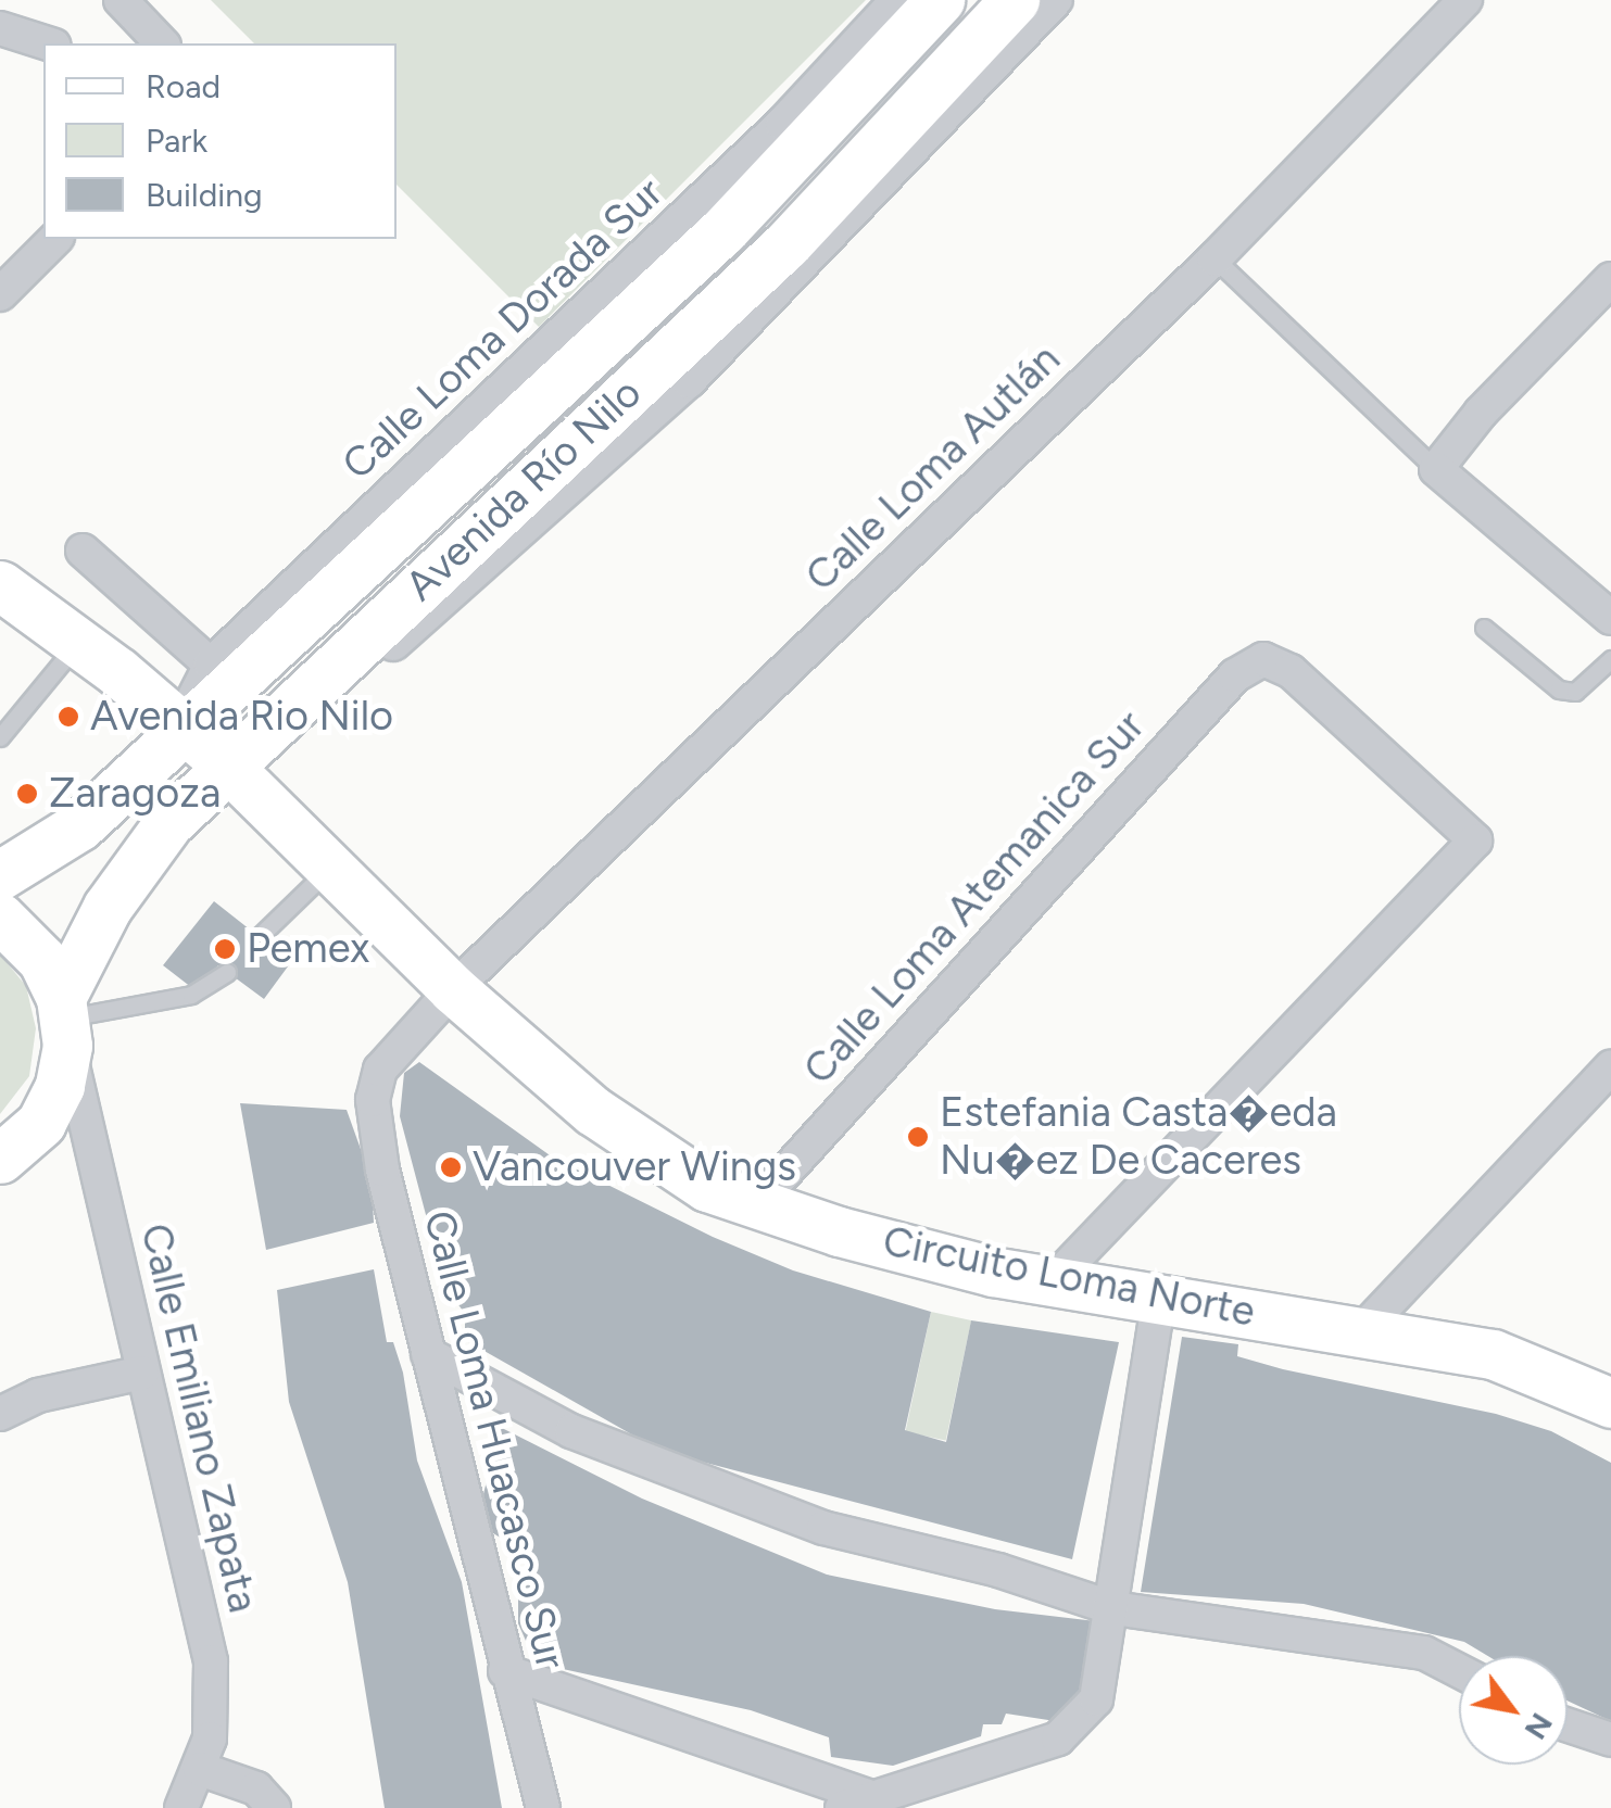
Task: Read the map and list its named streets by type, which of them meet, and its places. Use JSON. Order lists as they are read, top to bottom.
{
  "streets": {
    "main road": ["Avenida Río Nilo", "Circuito Loma Norte"],
    "street": [
      "Calle Loma Dorada Sur",
      "Calle Loma Autlán",
      "Calle Loma Atemanica Sur",
      "Calle Emiliano Zapata",
      "Calle Loma Huacasco Sur"
    ]
  },
  "crossings": [
    ["Calle Loma Dorada Sur", "Avenida Río Nilo"],
    ["Calle Loma Dorada Sur", "Circuito Loma Norte"],
    ["Calle Loma Autlán", "Circuito Loma Norte"],
    ["Calle Loma Autlán", "Calle Loma Huacasco Sur"],
    ["Avenida Río Nilo", "Circuito Loma Norte"],
    ["Avenida Río Nilo", "Calle Emiliano Zapata"],
    ["Calle Loma Atemanica Sur", "Circuito Loma Norte"],
    ["Circuito Loma Norte", "Calle Loma Huacasco Sur"]
  ],
  "places": [
    "Avenida Rio Nilo",
    "Zaragoza",
    "Pemex",
    "Estefania Casta�eda Nu�ez De Caceres",
    "Vancouver Wings"
  ],
  "legend": ["Road", "Park", "Building"],
  "north": "bottom right"
}
